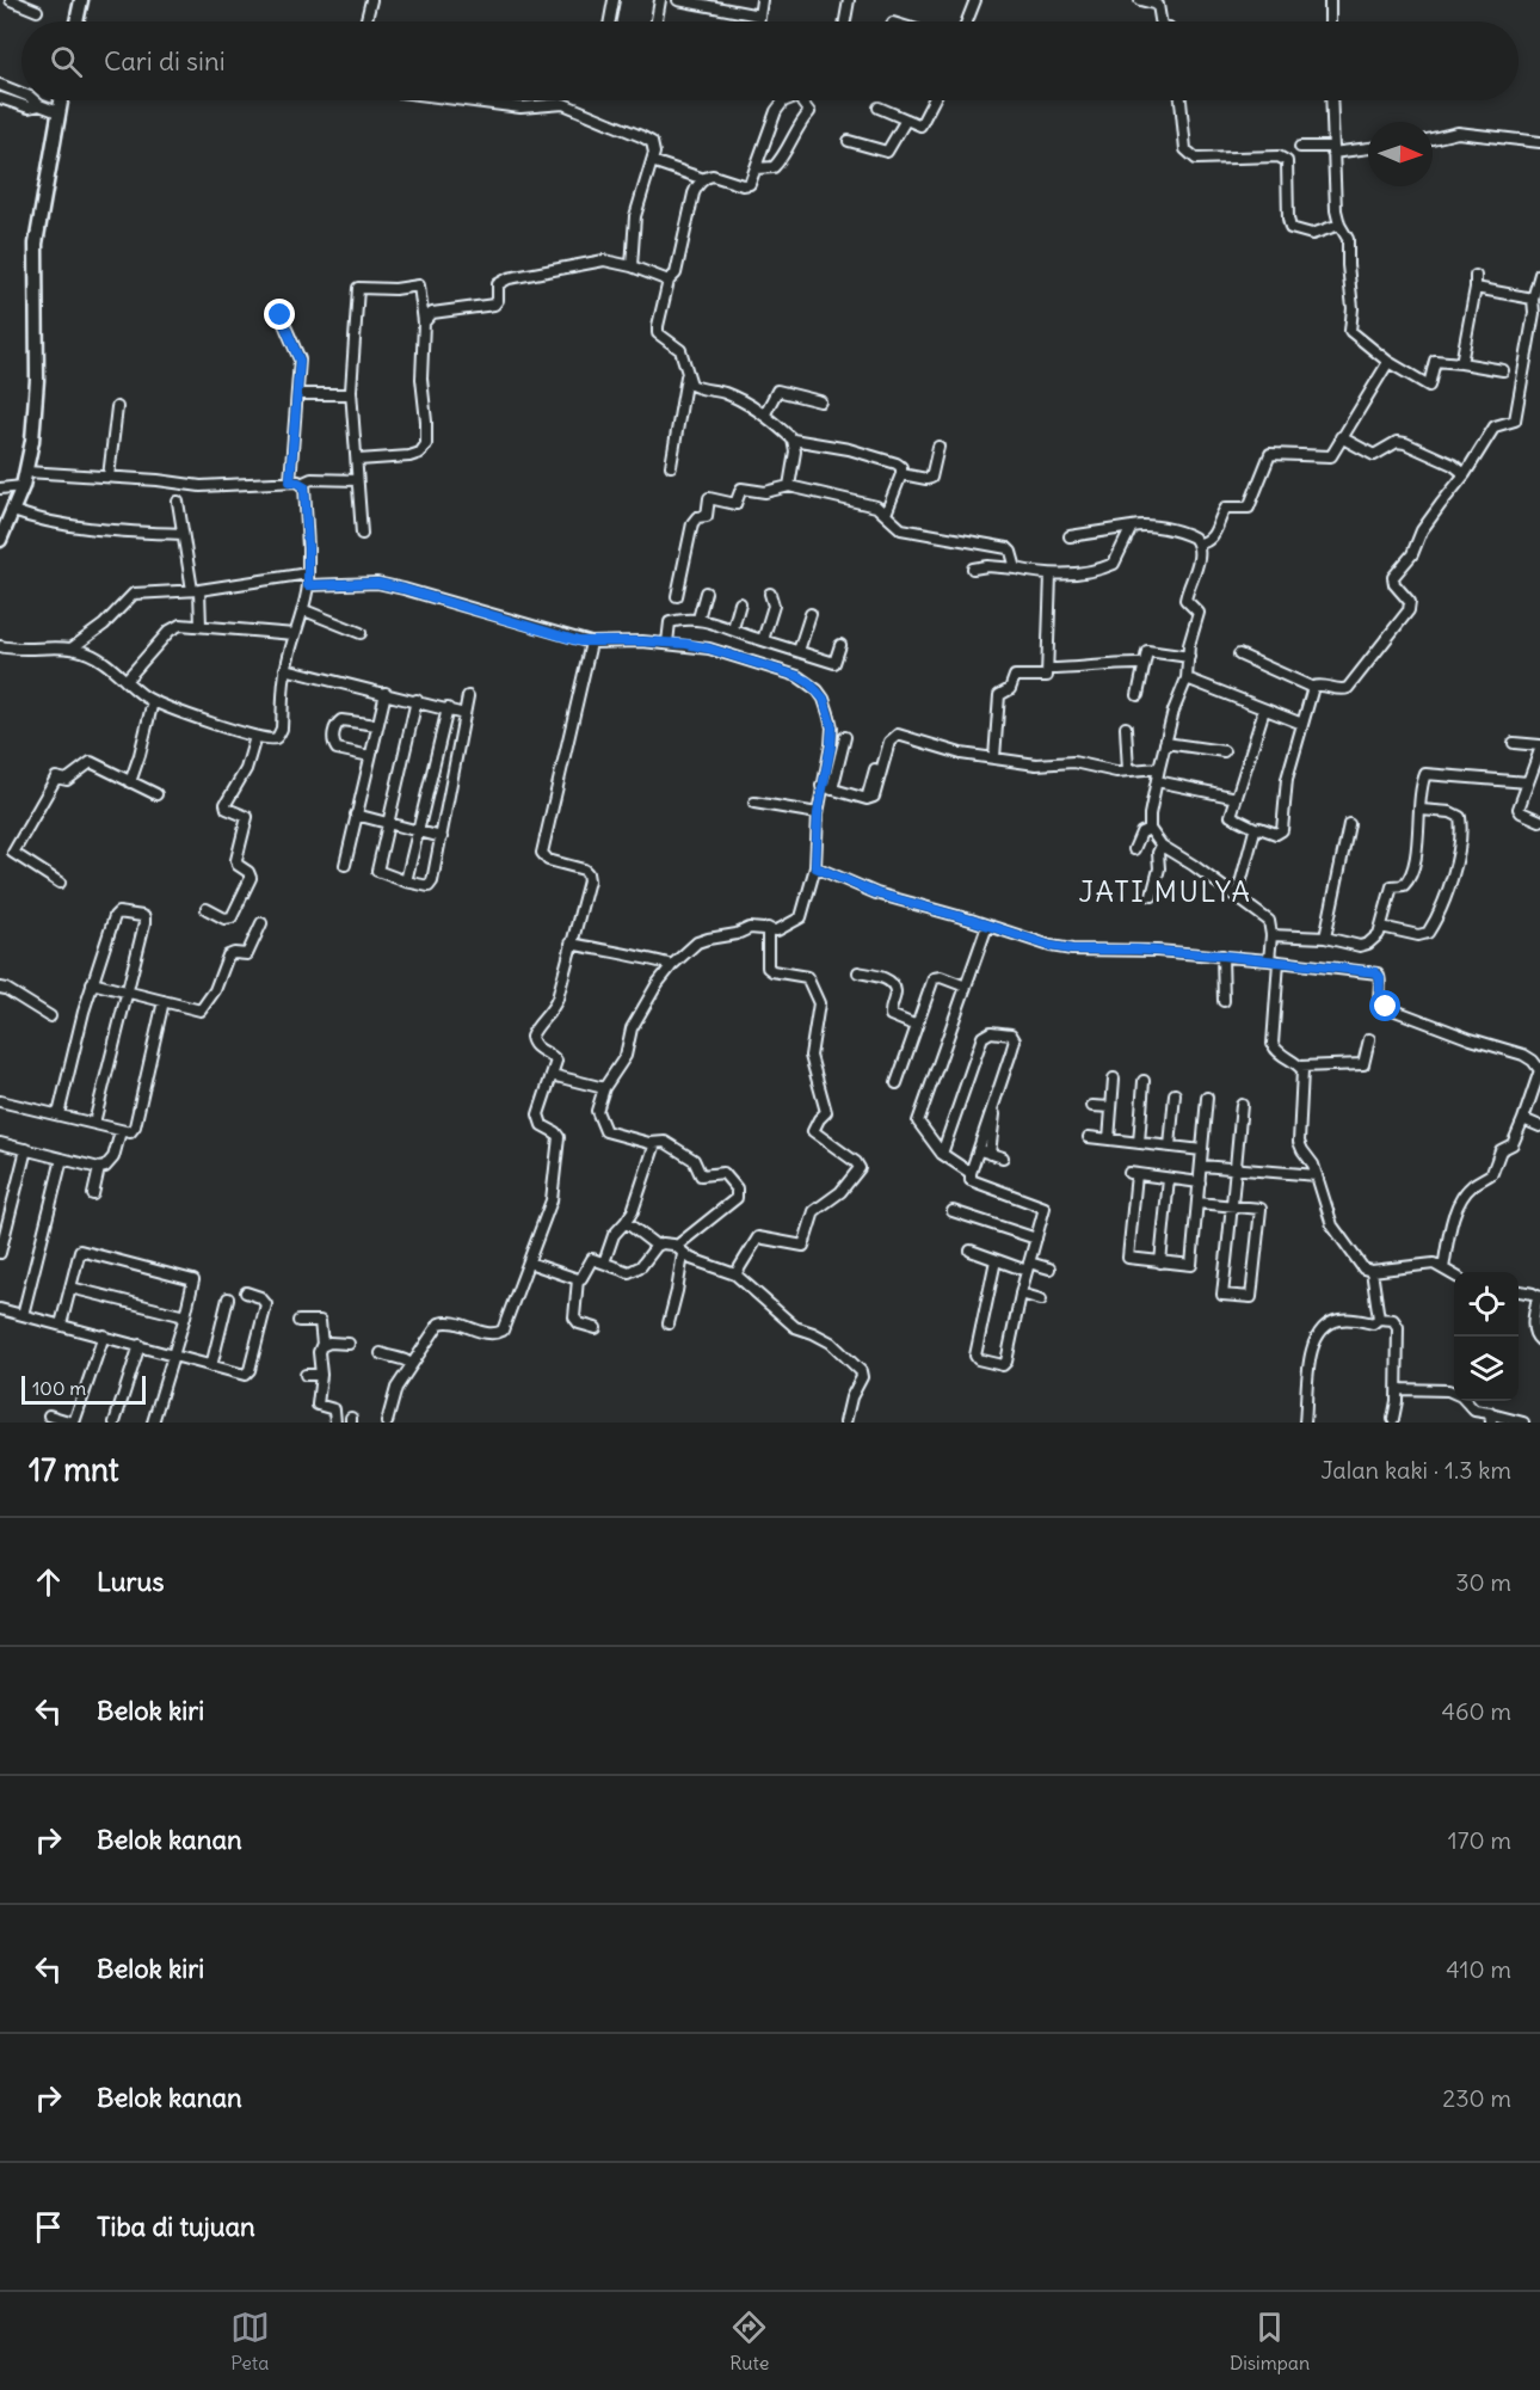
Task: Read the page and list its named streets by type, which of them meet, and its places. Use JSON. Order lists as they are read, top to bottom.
{
  "districts": ["JATI MULYA"],
  "scale_bar": "100 m",
  "north": "right",
  "page": {
    "search": "Cari di sini",
    "scale": "100 m",
    "heading": ["17 mnt", "Jalan kaki · 1.3 km"],
    "list": [
      ["Lurus", "30 m"],
      ["Belok kiri", "460 m"],
      ["Belok kanan", "170 m"],
      ["Belok kiri", "410 m"],
      ["Belok kanan", "230 m"],
      "Tiba di tujuan"
    ],
    "nav": ["Peta", "Rute", "Disimpan"]
  }
}
